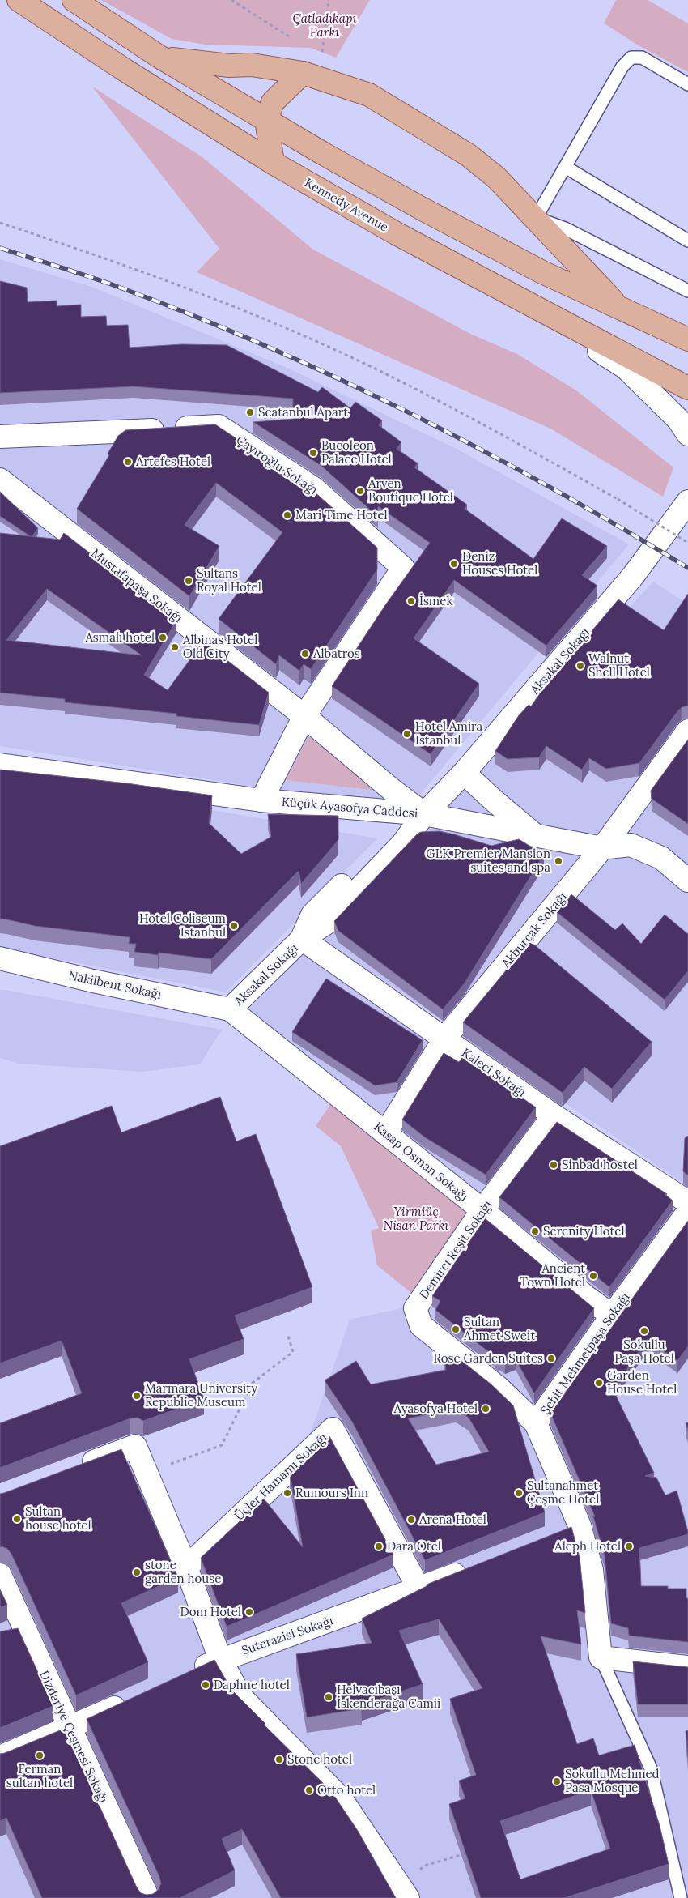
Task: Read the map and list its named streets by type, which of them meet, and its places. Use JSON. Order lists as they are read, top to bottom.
{
  "streets": {
    "main road": ["Kennedy Avenue"],
    "street": [
      "Çayıroğlu Sokağı",
      "Mustafapaşa Sokağı",
      "Aksakal Sokağı",
      "Küçük Ayasofya Caddesi",
      "Akburçak Sokağı",
      "Nakilbent Sokağı",
      "Kaleci Sokağı",
      "Kasap Osman Sokağı",
      "Demirci Reşit Sokağı",
      "Şehit Mehmetpaşa Sokağı",
      "Üçler Hamamı Sokağı",
      "Suterazisi Sokağı",
      "Dizdariye Çeşmesi Sokağı"
    ]
  },
  "crossings": [
    ["Çayıroğlu Sokağı", "Mustafapaşa Sokağı"],
    ["Çayıroğlu Sokağı", "Küçük Ayasofya Caddesi"],
    ["Mustafapaşa Sokağı", "Aksakal Sokağı"],
    ["Mustafapaşa Sokağı", "Küçük Ayasofya Caddesi"],
    ["Aksakal Sokağı", "Küçük Ayasofya Caddesi"],
    ["Aksakal Sokağı", "Nakilbent Sokağı"],
    ["Aksakal Sokağı", "Kaleci Sokağı"],
    ["Aksakal Sokağı", "Kasap Osman Sokağı"],
    ["Küçük Ayasofya Caddesi", "Akburçak Sokağı"],
    ["Akburçak Sokağı", "Kaleci Sokağı"],
    ["Akburçak Sokağı", "Kasap Osman Sokağı"],
    ["Nakilbent Sokağı", "Kasap Osman Sokağı"],
    ["Kaleci Sokağı", "Demirci Reşit Sokağı"],
    ["Kasap Osman Sokağı", "Demirci Reşit Sokağı"],
    ["Kasap Osman Sokağı", "Şehit Mehmetpaşa Sokağı"],
    ["Demirci Reşit Sokağı", "Şehit Mehmetpaşa Sokağı"],
    ["Üçler Hamamı Sokağı", "Suterazisi Sokağı"]
  ],
  "parks": ["Çatladıkapı Parkı", "Yirmiüç Nisan Parkı"],
  "places": [
    "Seatanbul Apart",
    "Bucoleon Palace Hotel",
    "Artefes Hotel",
    "Arven Boutique Hotel",
    "Mari Time Hotel",
    "Deniz Houses Hotel",
    "Sultans Royal Hotel",
    "İsmek",
    "Asmalı hotel",
    "Albinas Hotel Old City",
    "Albatros",
    "Walnut Shell Hotel",
    "Hotel Amira Istanbul",
    "GLK Premier Mansion suites and spa",
    "Hotel Coliseum Istanbul",
    "Sinbad hostel",
    "Serenity Hotel",
    "Ancient Town Hotel",
    "Sultan Ahmet Sweit",
    "Sokullu Paşa Hotel",
    "Rose Garden Suites",
    "Garden House Hotel",
    "Marmara University Republic Museum",
    "Ayasofya Hotel",
    "Rumours Inn",
    "Sultanahmet Çeşme Hotel",
    "Sultan house hotel",
    "Arena Hotel",
    "Dara Otel",
    "Aleph Hotel",
    "stone garden house",
    "Dom Hotel",
    "Daphne hotel",
    "Helvacıbaşı İskenderağa Camii",
    "Ferman sultan hotel",
    "Stone hotel",
    "Sokullu Mehmed Pasa Mosque",
    "Otto hotel"
  ]
}
